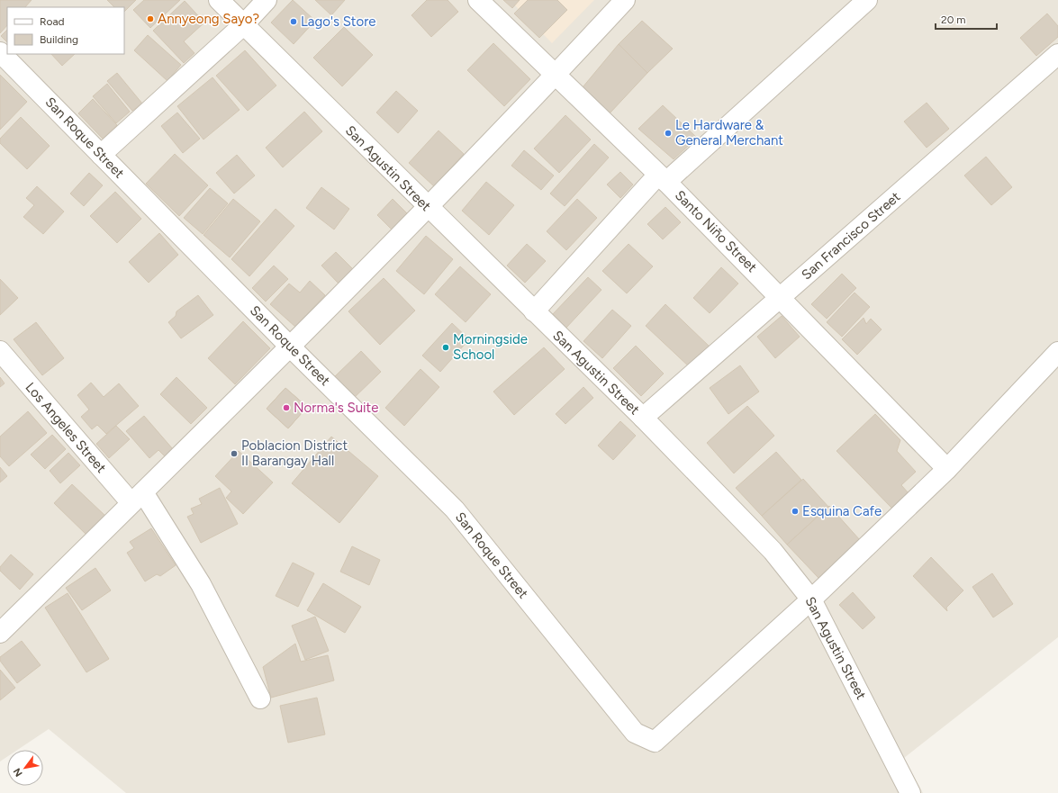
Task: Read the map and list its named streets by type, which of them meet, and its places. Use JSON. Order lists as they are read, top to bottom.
{
  "streets": {
    "street": [
      "San Roque Street",
      "San Agustin Street",
      "Santo Niño Street",
      "San Francisco Street",
      "Los Angeles Street"
    ]
  },
  "crossings": [
    ["San Roque Street", "San Agustin Street"],
    ["San Agustin Street", "San Francisco Street"],
    ["Santo Niño Street", "San Francisco Street"]
  ],
  "places": [
    "Annyeong Sayo?",
    "Lago's Store",
    "Le Hardware & General Merchant",
    "Morningside School",
    "Norma's Suite",
    "Poblacion District II Barangay Hall",
    "Esquina Cafe"
  ],
  "legend": ["Road", "Building"],
  "scale_bar": "20 m",
  "north": "bottom left"
}
